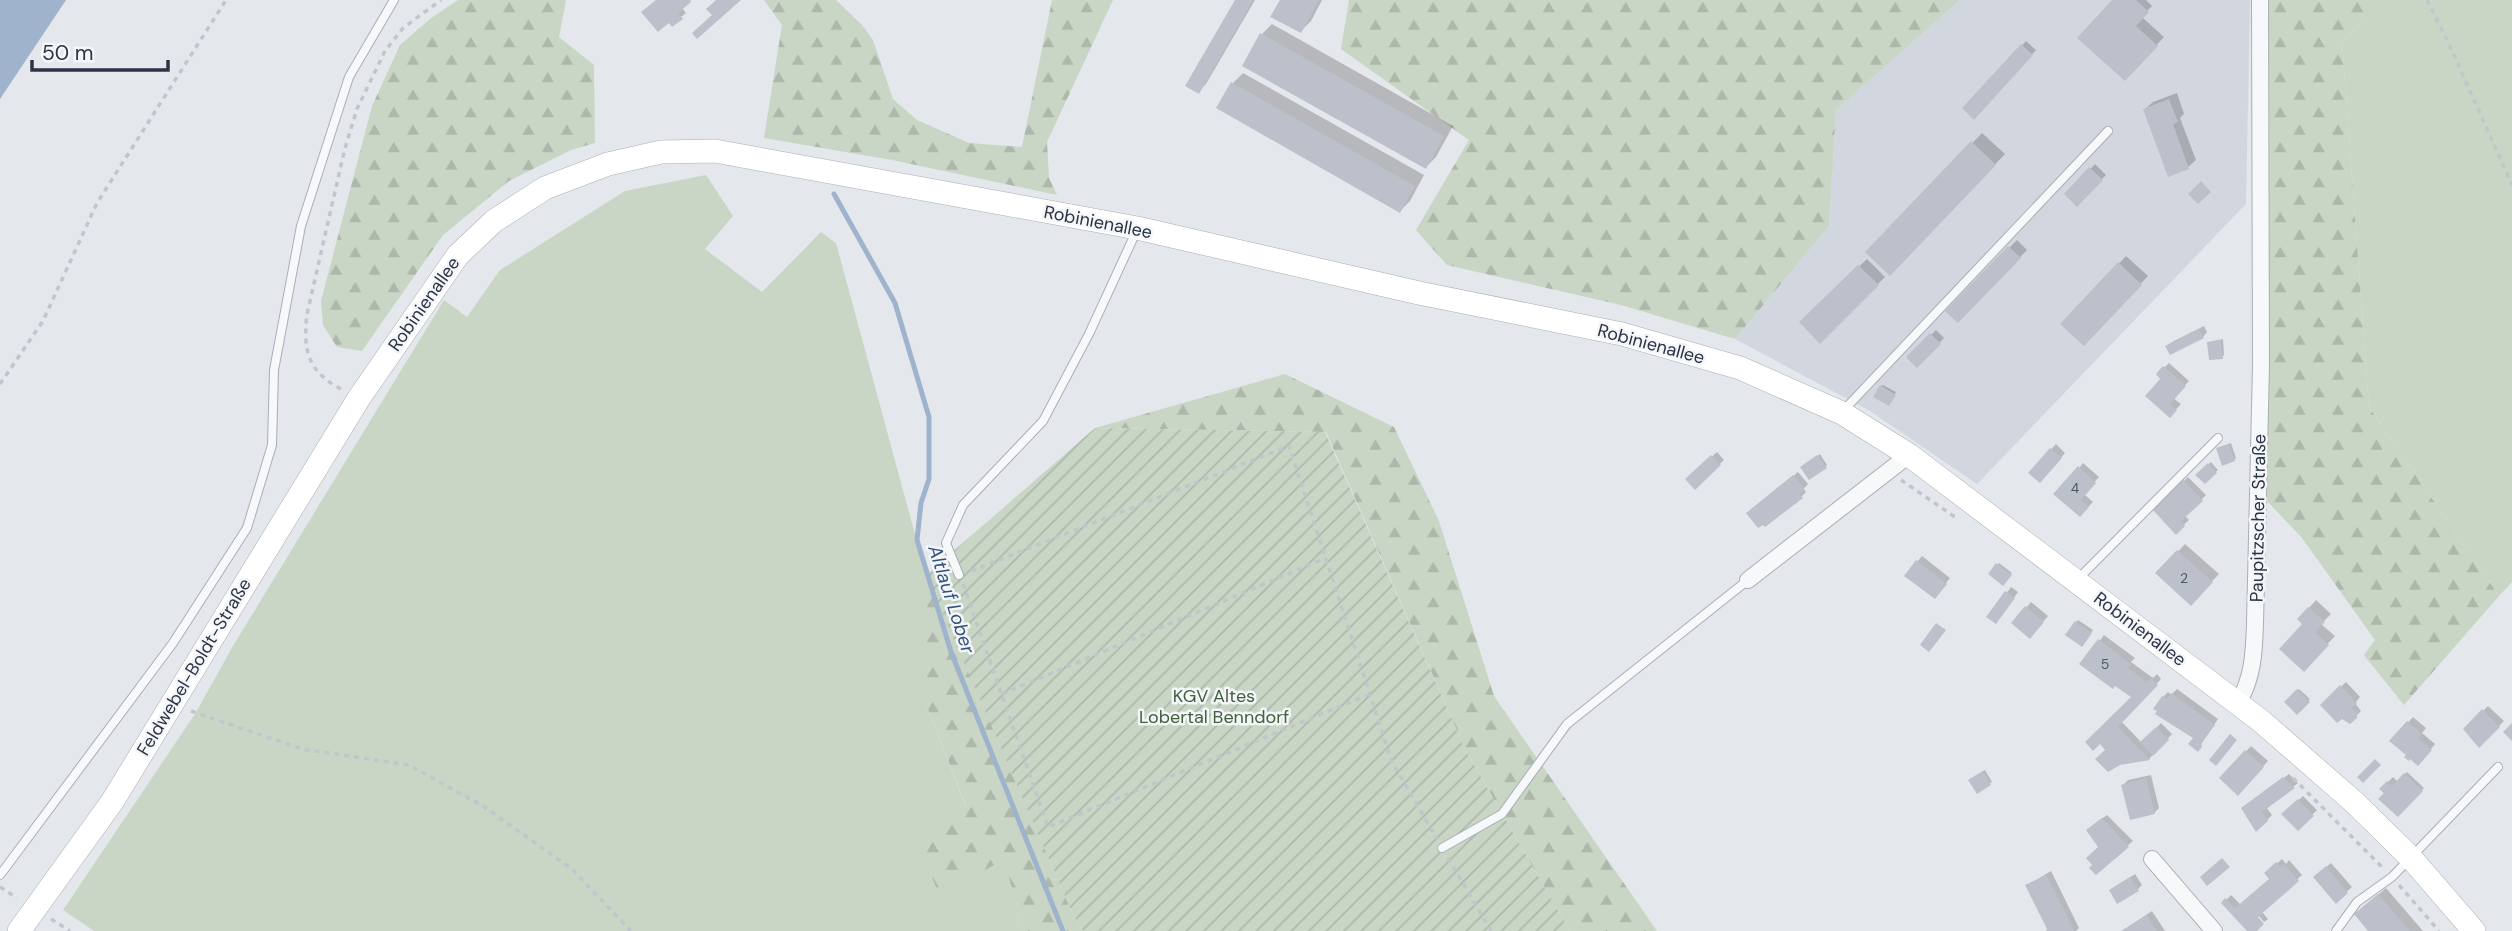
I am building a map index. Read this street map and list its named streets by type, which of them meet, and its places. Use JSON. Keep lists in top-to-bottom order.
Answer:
{
  "streets": {
    "street": ["Robinienallee", "Paupitzscher Straße", "Feldwebel-Boldt-Straße"]
  },
  "crossings": [
    ["Robinienallee", "Paupitzscher Straße"],
    ["Robinienallee", "Feldwebel-Boldt-Straße"]
  ],
  "water": ["Altlauf Lober"],
  "parks": ["KGV Altes Lobertal Benndorf"],
  "house_numbers": ["4", "2", "5"],
  "scale_bar": "50 m"
}
